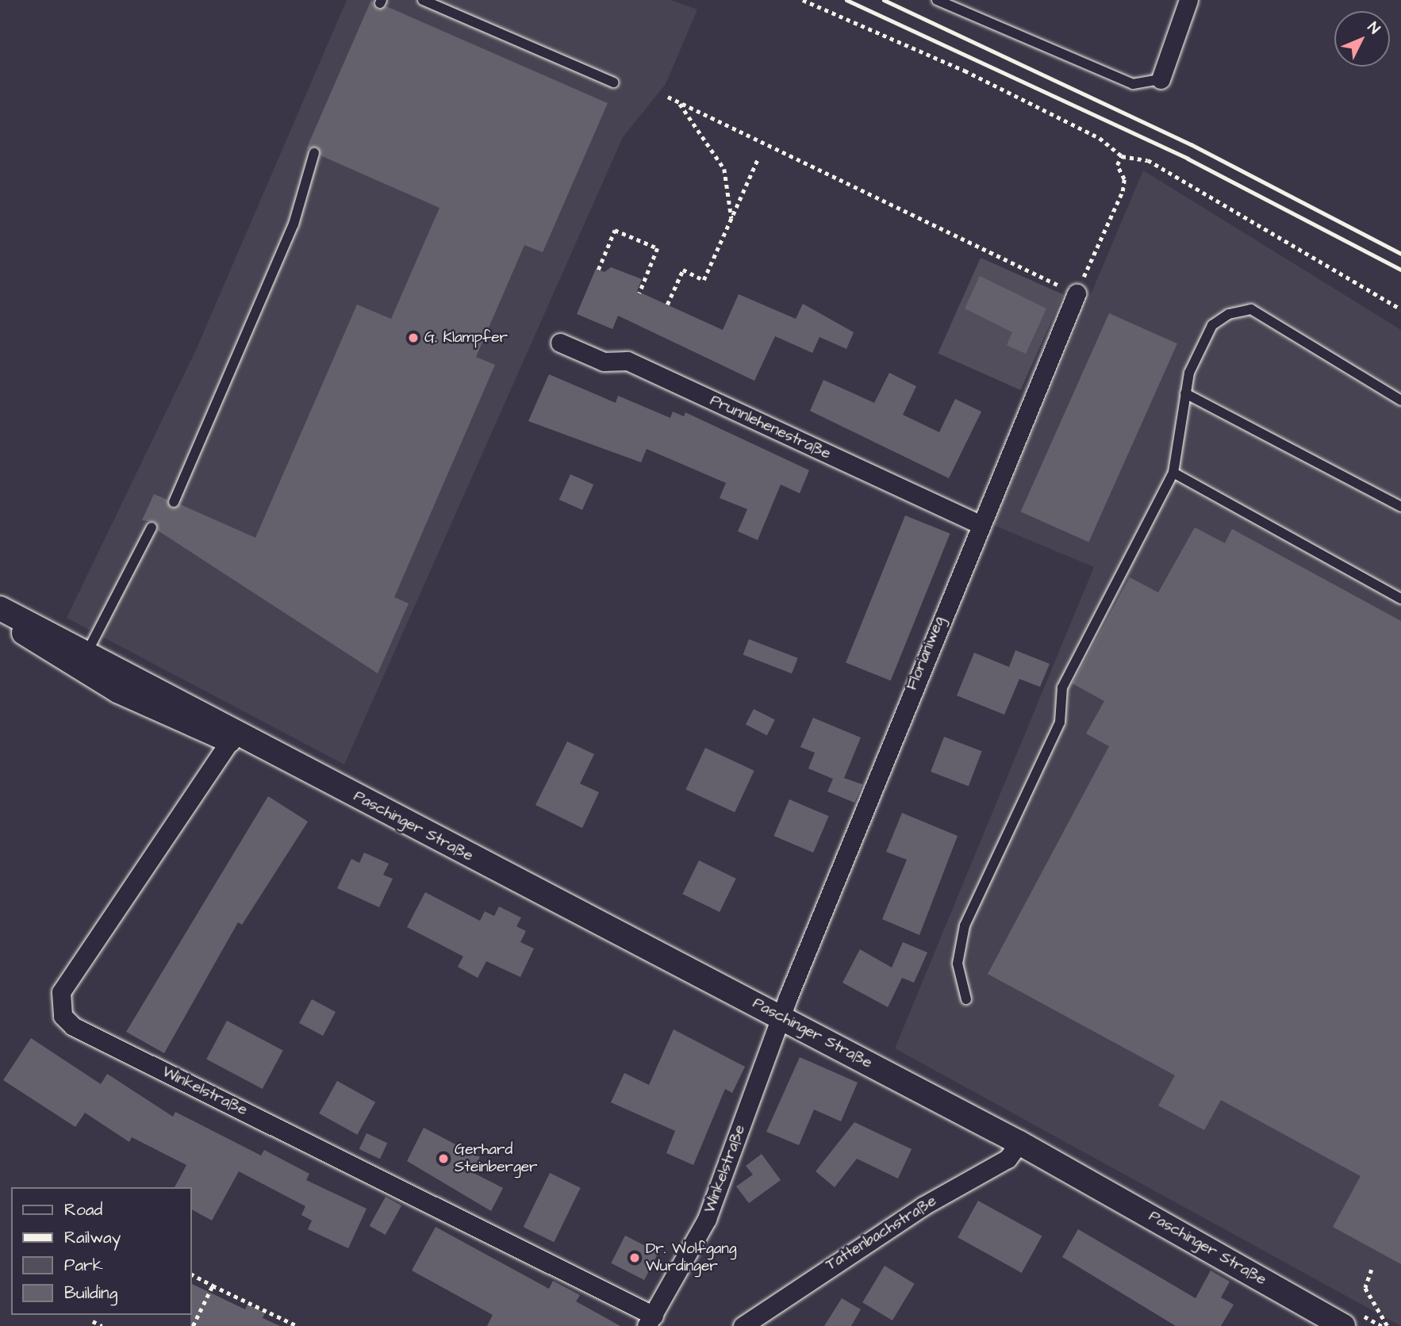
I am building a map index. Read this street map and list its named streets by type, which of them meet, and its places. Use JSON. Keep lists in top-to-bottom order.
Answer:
{
  "streets": {
    "street": [
      "Prunnlehenestraße",
      "Florianiweg",
      "Paschinger Straße",
      "Winkelstraße",
      "Tattenbachstraße"
    ]
  },
  "crossings": [
    ["Prunnlehenestraße", "Florianiweg"],
    ["Florianiweg", "Paschinger Straße"],
    ["Florianiweg", "Winkelstraße"],
    ["Paschinger Straße", "Winkelstraße"],
    ["Paschinger Straße", "Tattenbachstraße"]
  ],
  "places": ["G. Klampfer", "Gerhard Steinberger", "Dr. Wolfgang Wurdinger"],
  "legend": [
    "Road",
    "Railway",
    "Park",
    "Building"
  ],
  "north": "top right"
}
